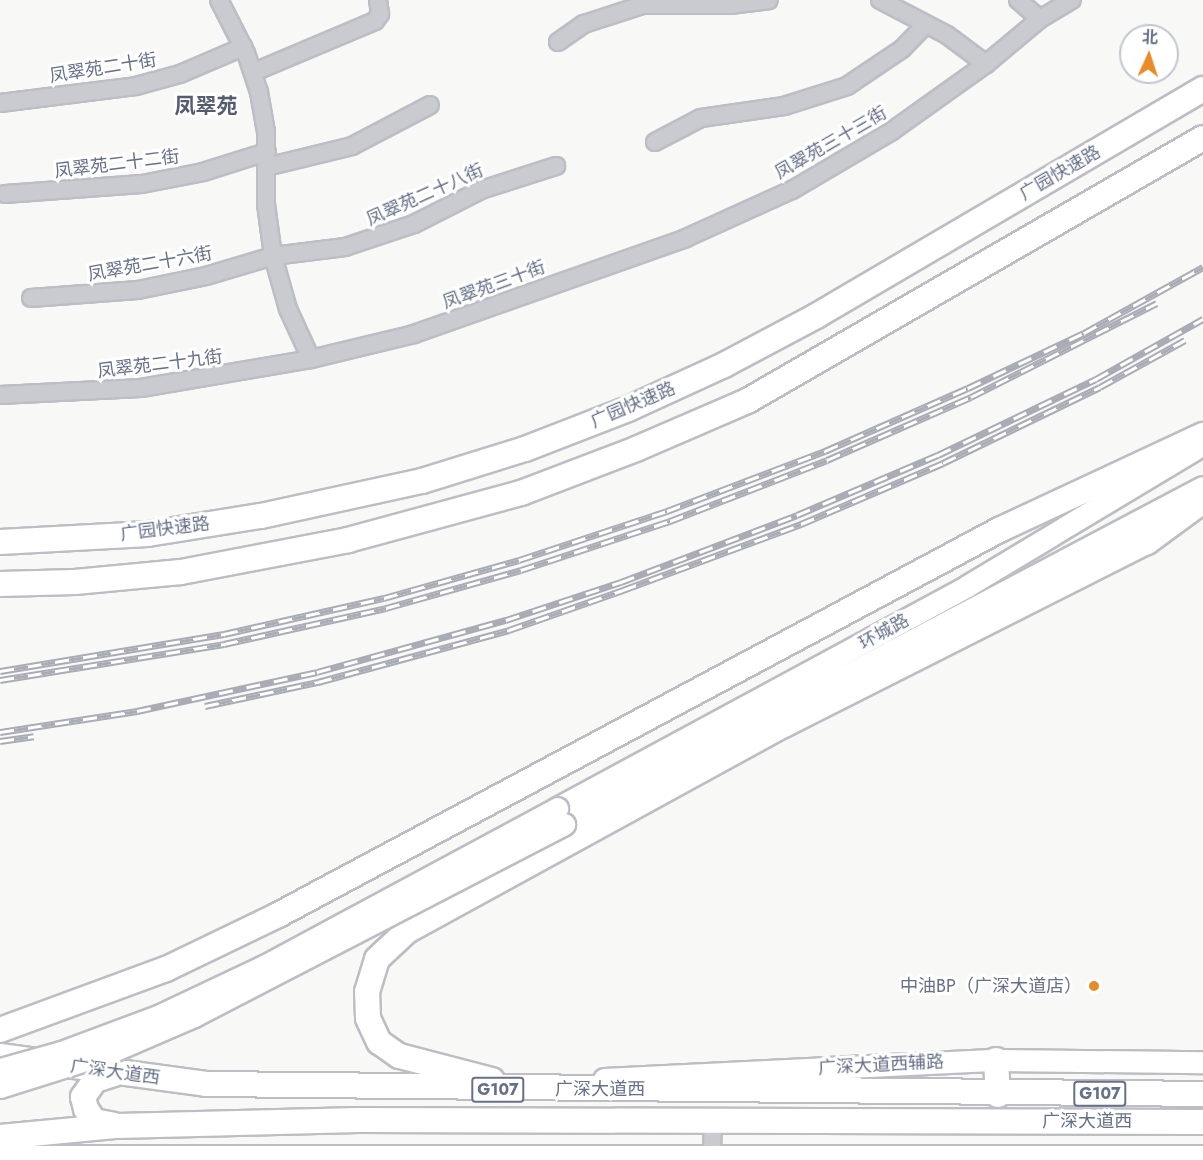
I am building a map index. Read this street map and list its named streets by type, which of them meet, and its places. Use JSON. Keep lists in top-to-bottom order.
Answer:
{
  "streets": {
    "highway": ["广园快速路", "广深大道西", "G107"],
    "main road": ["环城路", "广深大道西辅路"],
    "street": [
      "凤翠苑二十街",
      "凤翠苑三十三街",
      "凤翠苑二十二街",
      "凤翠苑二十八街",
      "凤翠苑二十六街",
      "凤翠苑三十街",
      "凤翠苑二十九街"
    ]
  },
  "crossings": [
    ["凤翠苑三十三街", "凤翠苑三十街"],
    ["凤翠苑二十八街", "凤翠苑二十六街"],
    ["凤翠苑三十街", "凤翠苑二十九街"],
    ["广深大道西辅路", "广深大道西"]
  ],
  "districts": ["凤翠苑"],
  "places": ["中油BP（广深大道店）"],
  "north": "top"
}
